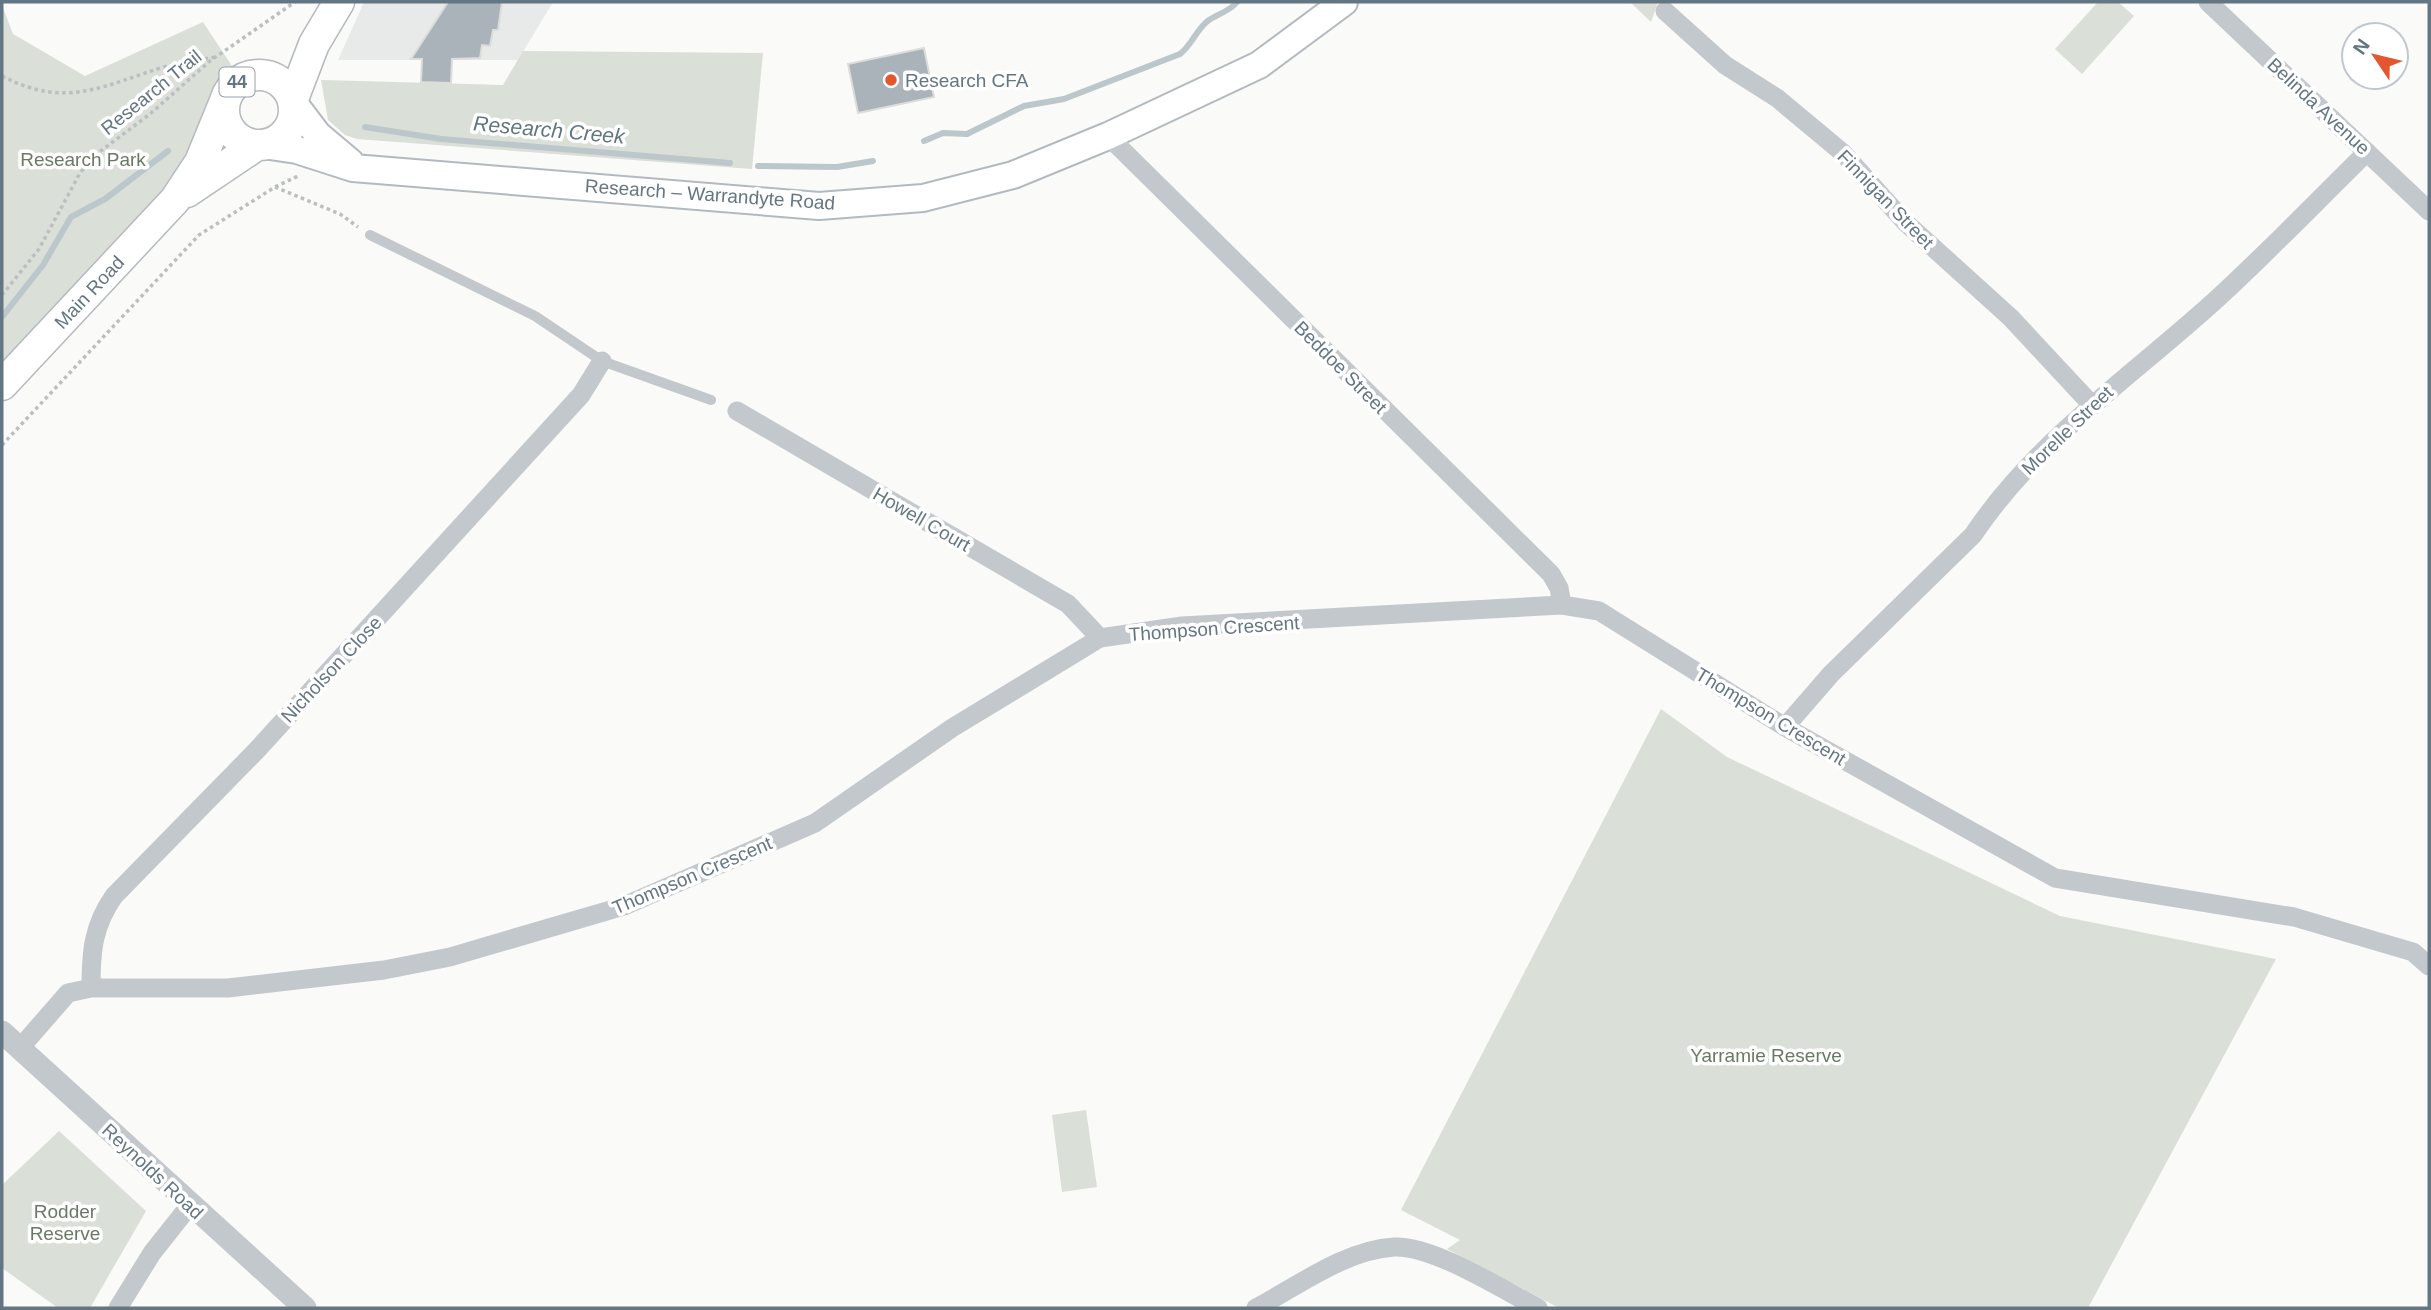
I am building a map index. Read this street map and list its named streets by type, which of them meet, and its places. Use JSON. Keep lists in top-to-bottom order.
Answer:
{
  "streets": {
    "main road": ["44", "Research – Warrandyte Road", "Main Road"],
    "street": [
      "Belinda Avenue",
      "Finnigan Street",
      "Beddoe Street",
      "Morelle Street",
      "Howell Court",
      "Thompson Crescent",
      "Nicholson Close",
      "Reynolds Road"
    ],
    "path": ["Research Trail"]
  },
  "crossings": [
    ["44", "Research – Warrandyte Road"],
    ["44", "Main Road"],
    ["Belinda Avenue", "Morelle Street"],
    ["Research – Warrandyte Road", "Main Road"],
    ["Research – Warrandyte Road", "Beddoe Street"],
    ["Finnigan Street", "Morelle Street"],
    ["Beddoe Street", "Thompson Crescent"],
    ["Morelle Street", "Thompson Crescent"],
    ["Howell Court", "Thompson Crescent"],
    ["Thompson Crescent", "Nicholson Close"],
    ["Thompson Crescent", "Reynolds Road"]
  ],
  "water": ["Research Creek"],
  "parks": ["Research Park", "Yarramie Reserve", "Rodder Reserve"],
  "places": ["Research CFA"],
  "north": "top left"
}
